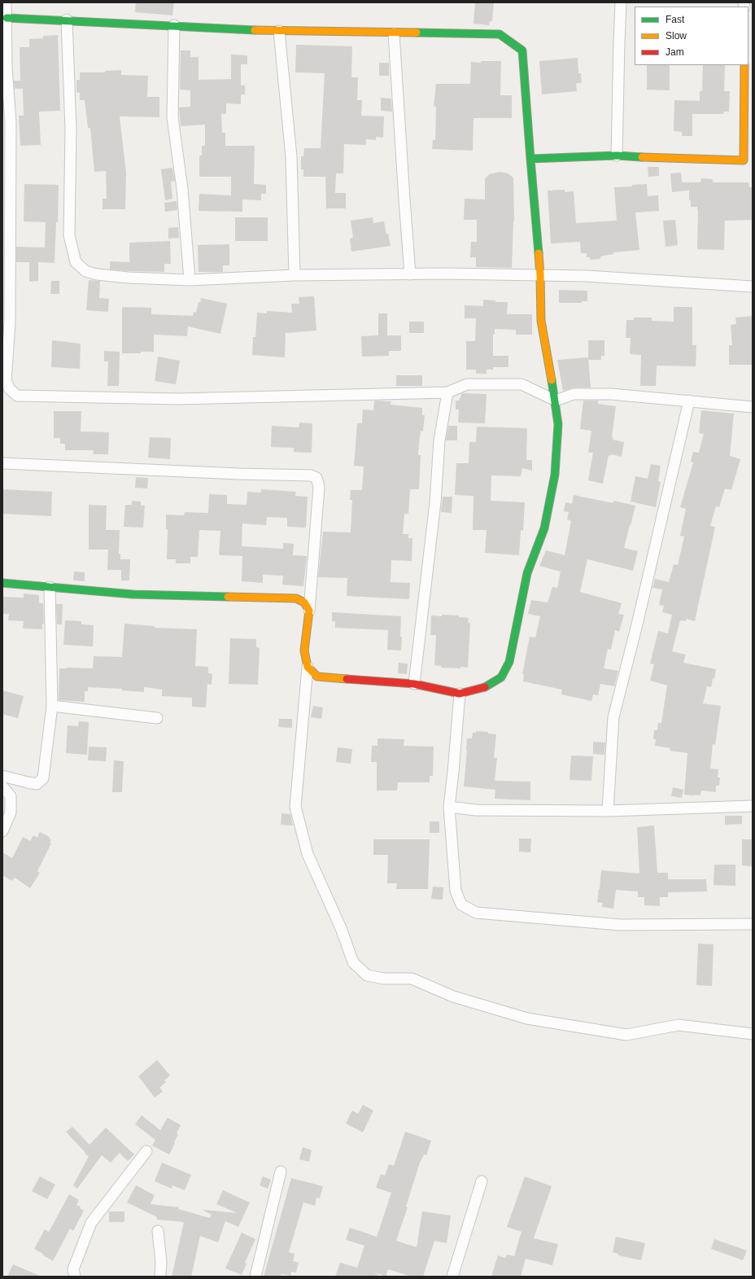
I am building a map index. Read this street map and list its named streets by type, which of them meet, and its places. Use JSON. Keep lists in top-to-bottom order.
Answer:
{
  "legend": ["Fast", "Slow", "Jam"]
}
